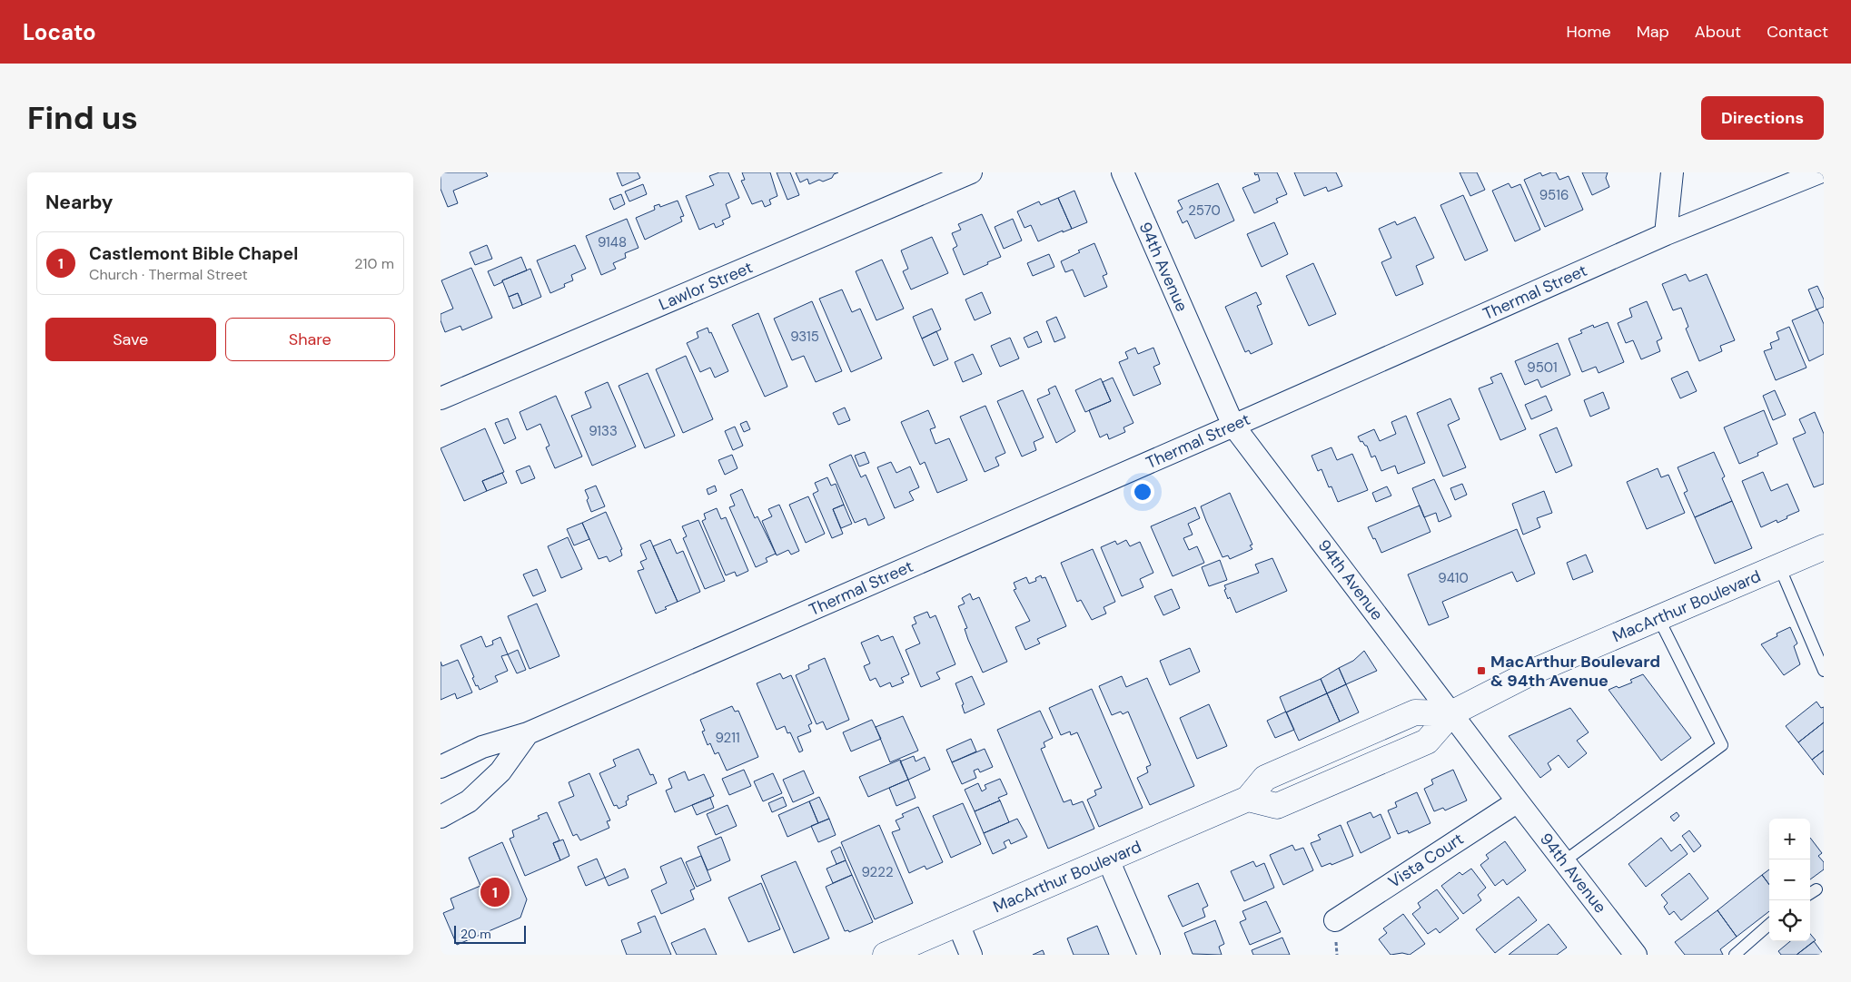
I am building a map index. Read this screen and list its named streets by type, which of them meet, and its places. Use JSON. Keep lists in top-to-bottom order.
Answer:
{
  "streets": {
    "main road": ["MacArthur Boulevard"],
    "street": [
      "94th Avenue",
      "Lawlor Street",
      "Thermal Street",
      "Vista Court"
    ]
  },
  "crossings": [
    ["94th Avenue", "Thermal Street"],
    ["94th Avenue", "MacArthur Boulevard"],
    ["94th Avenue", "Vista Court"]
  ],
  "places": {
    "transit": ["MacArthur Boulevard & 94th Avenue"]
  },
  "house_numbers": [
    "9516",
    "2570",
    "9148",
    "9315",
    "9501",
    "9133",
    "9410",
    "9211",
    "9222"
  ],
  "scale_bar": "20 m",
  "page": {
    "header": "Locato",
    "nav": [
      "Home",
      "Map",
      "About",
      "Contact"
    ],
    "buttons": [
      "Directions",
      ["Save", "Share"]
    ],
    "title": "Find us",
    "heading": "Nearby",
    "list": [
      {
        "mark": "1",
        "name": "Castlemont Bible Chapel",
        "note": "Church · Thermal Street",
        "value": "210 m"
      }
    ],
    "map_buttons": ["+", "−"],
    "pins": "1",
    "scale": "20 m"
  }
}
